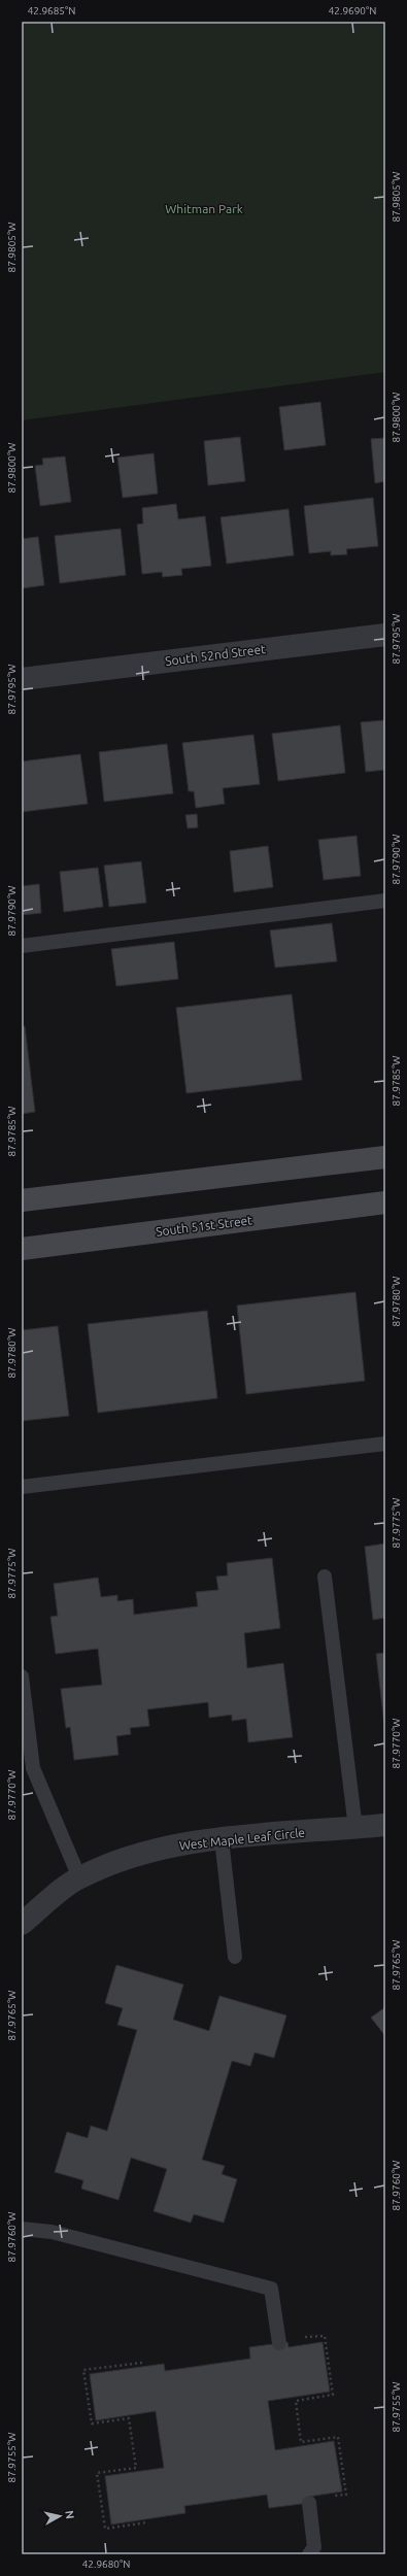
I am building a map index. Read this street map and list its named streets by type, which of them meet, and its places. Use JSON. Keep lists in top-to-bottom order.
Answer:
{
  "streets": {
    "street": ["South 52nd Street", "South 51st Street", "West Maple Leaf Circle"]
  },
  "parks": ["Whitman Park"],
  "north": "right",
  "coordinates": [
    "42.9685°N",
    "42.9690°N",
    "87.9805°W",
    "87.9800°W",
    "87.9795°W",
    "87.9790°W",
    "87.9785°W",
    "87.9780°W",
    "87.9775°W",
    "87.9770°W",
    "87.9765°W",
    "87.9760°W",
    "87.9755°W",
    "42.9680°N"
  ]
}
